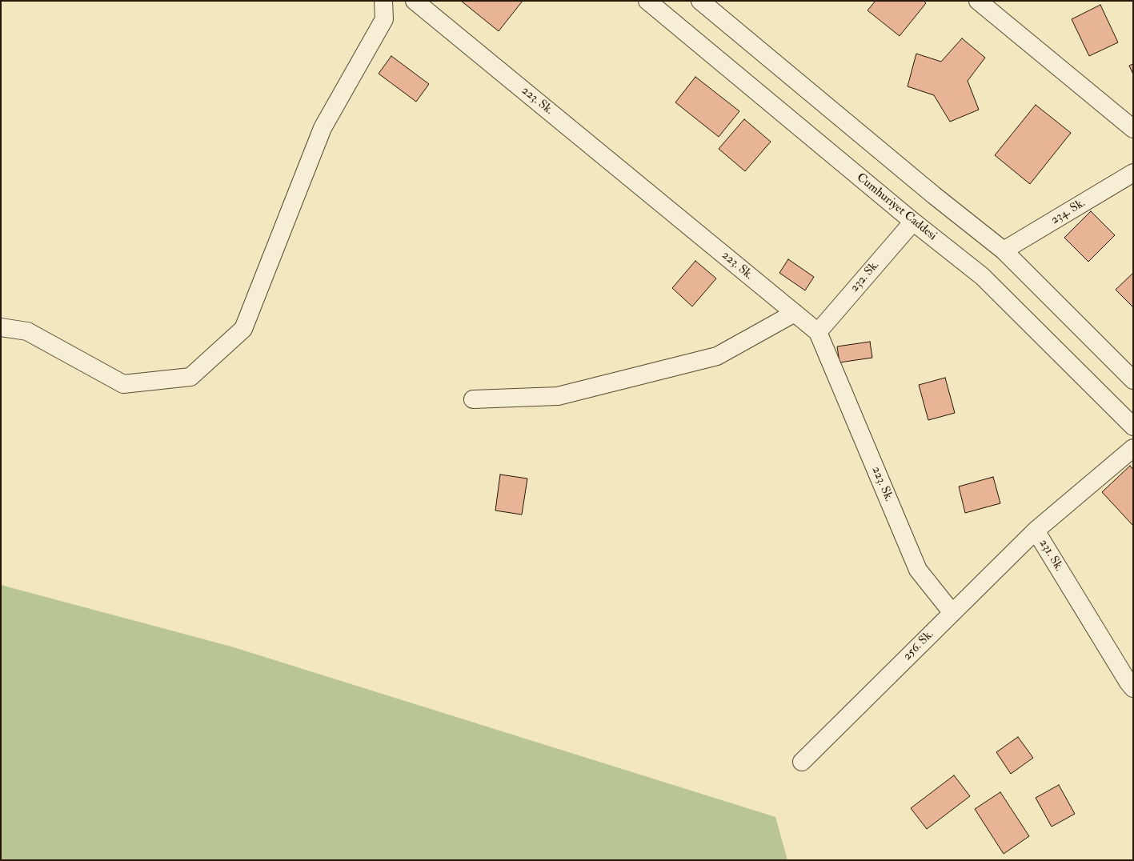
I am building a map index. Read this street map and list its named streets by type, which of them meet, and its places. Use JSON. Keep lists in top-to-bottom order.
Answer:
{
  "streets": {
    "street": [
      "223. Sk.",
      "Cumhuriyet Caddesi",
      "234. Sk.",
      "232. Sk.",
      "231. Sk.",
      "256. Sk."
    ]
  },
  "crossings": [
    ["223. Sk.", "232. Sk."],
    ["223. Sk.", "256. Sk."],
    ["Cumhuriyet Caddesi", "232. Sk."],
    ["231. Sk.", "256. Sk."]
  ]
}
